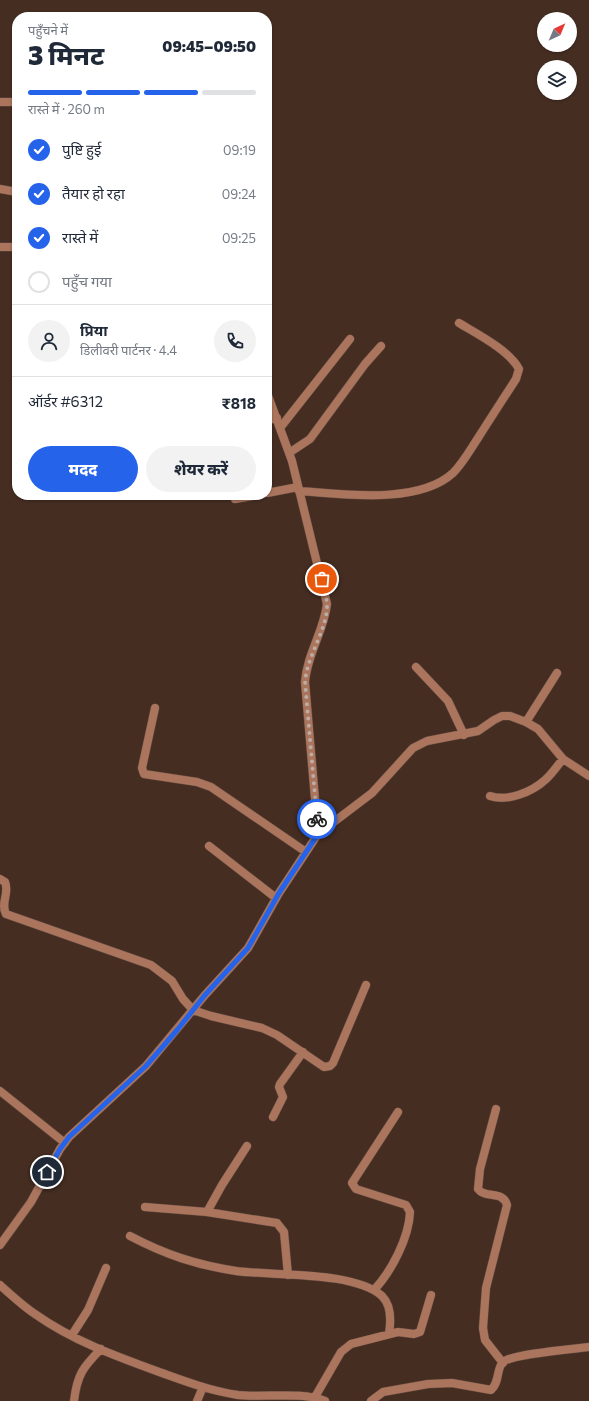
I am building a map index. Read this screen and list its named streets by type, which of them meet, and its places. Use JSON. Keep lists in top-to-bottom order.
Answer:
{
  "north": "top right",
  "page": {
    "heading": ["3 मिनट", "पहुँचने में", "09:45–09:50"],
    "panel": [
      "प्रिया",
      "डिलीवरी पार्टनर · 4.4",
      "ऑर्डर #6312",
      "₹818"
    ],
    "bar": "रास्ते में · 260 m",
    "list": [
      ["पुष्टि हुई", "09:19"],
      ["तैयार हो रहा", "09:24"],
      ["रास्ते में", "09:25"],
      "पहुँच गया"
    ],
    "buttons": ["मदद", "शेयर करें"]
  }
}
